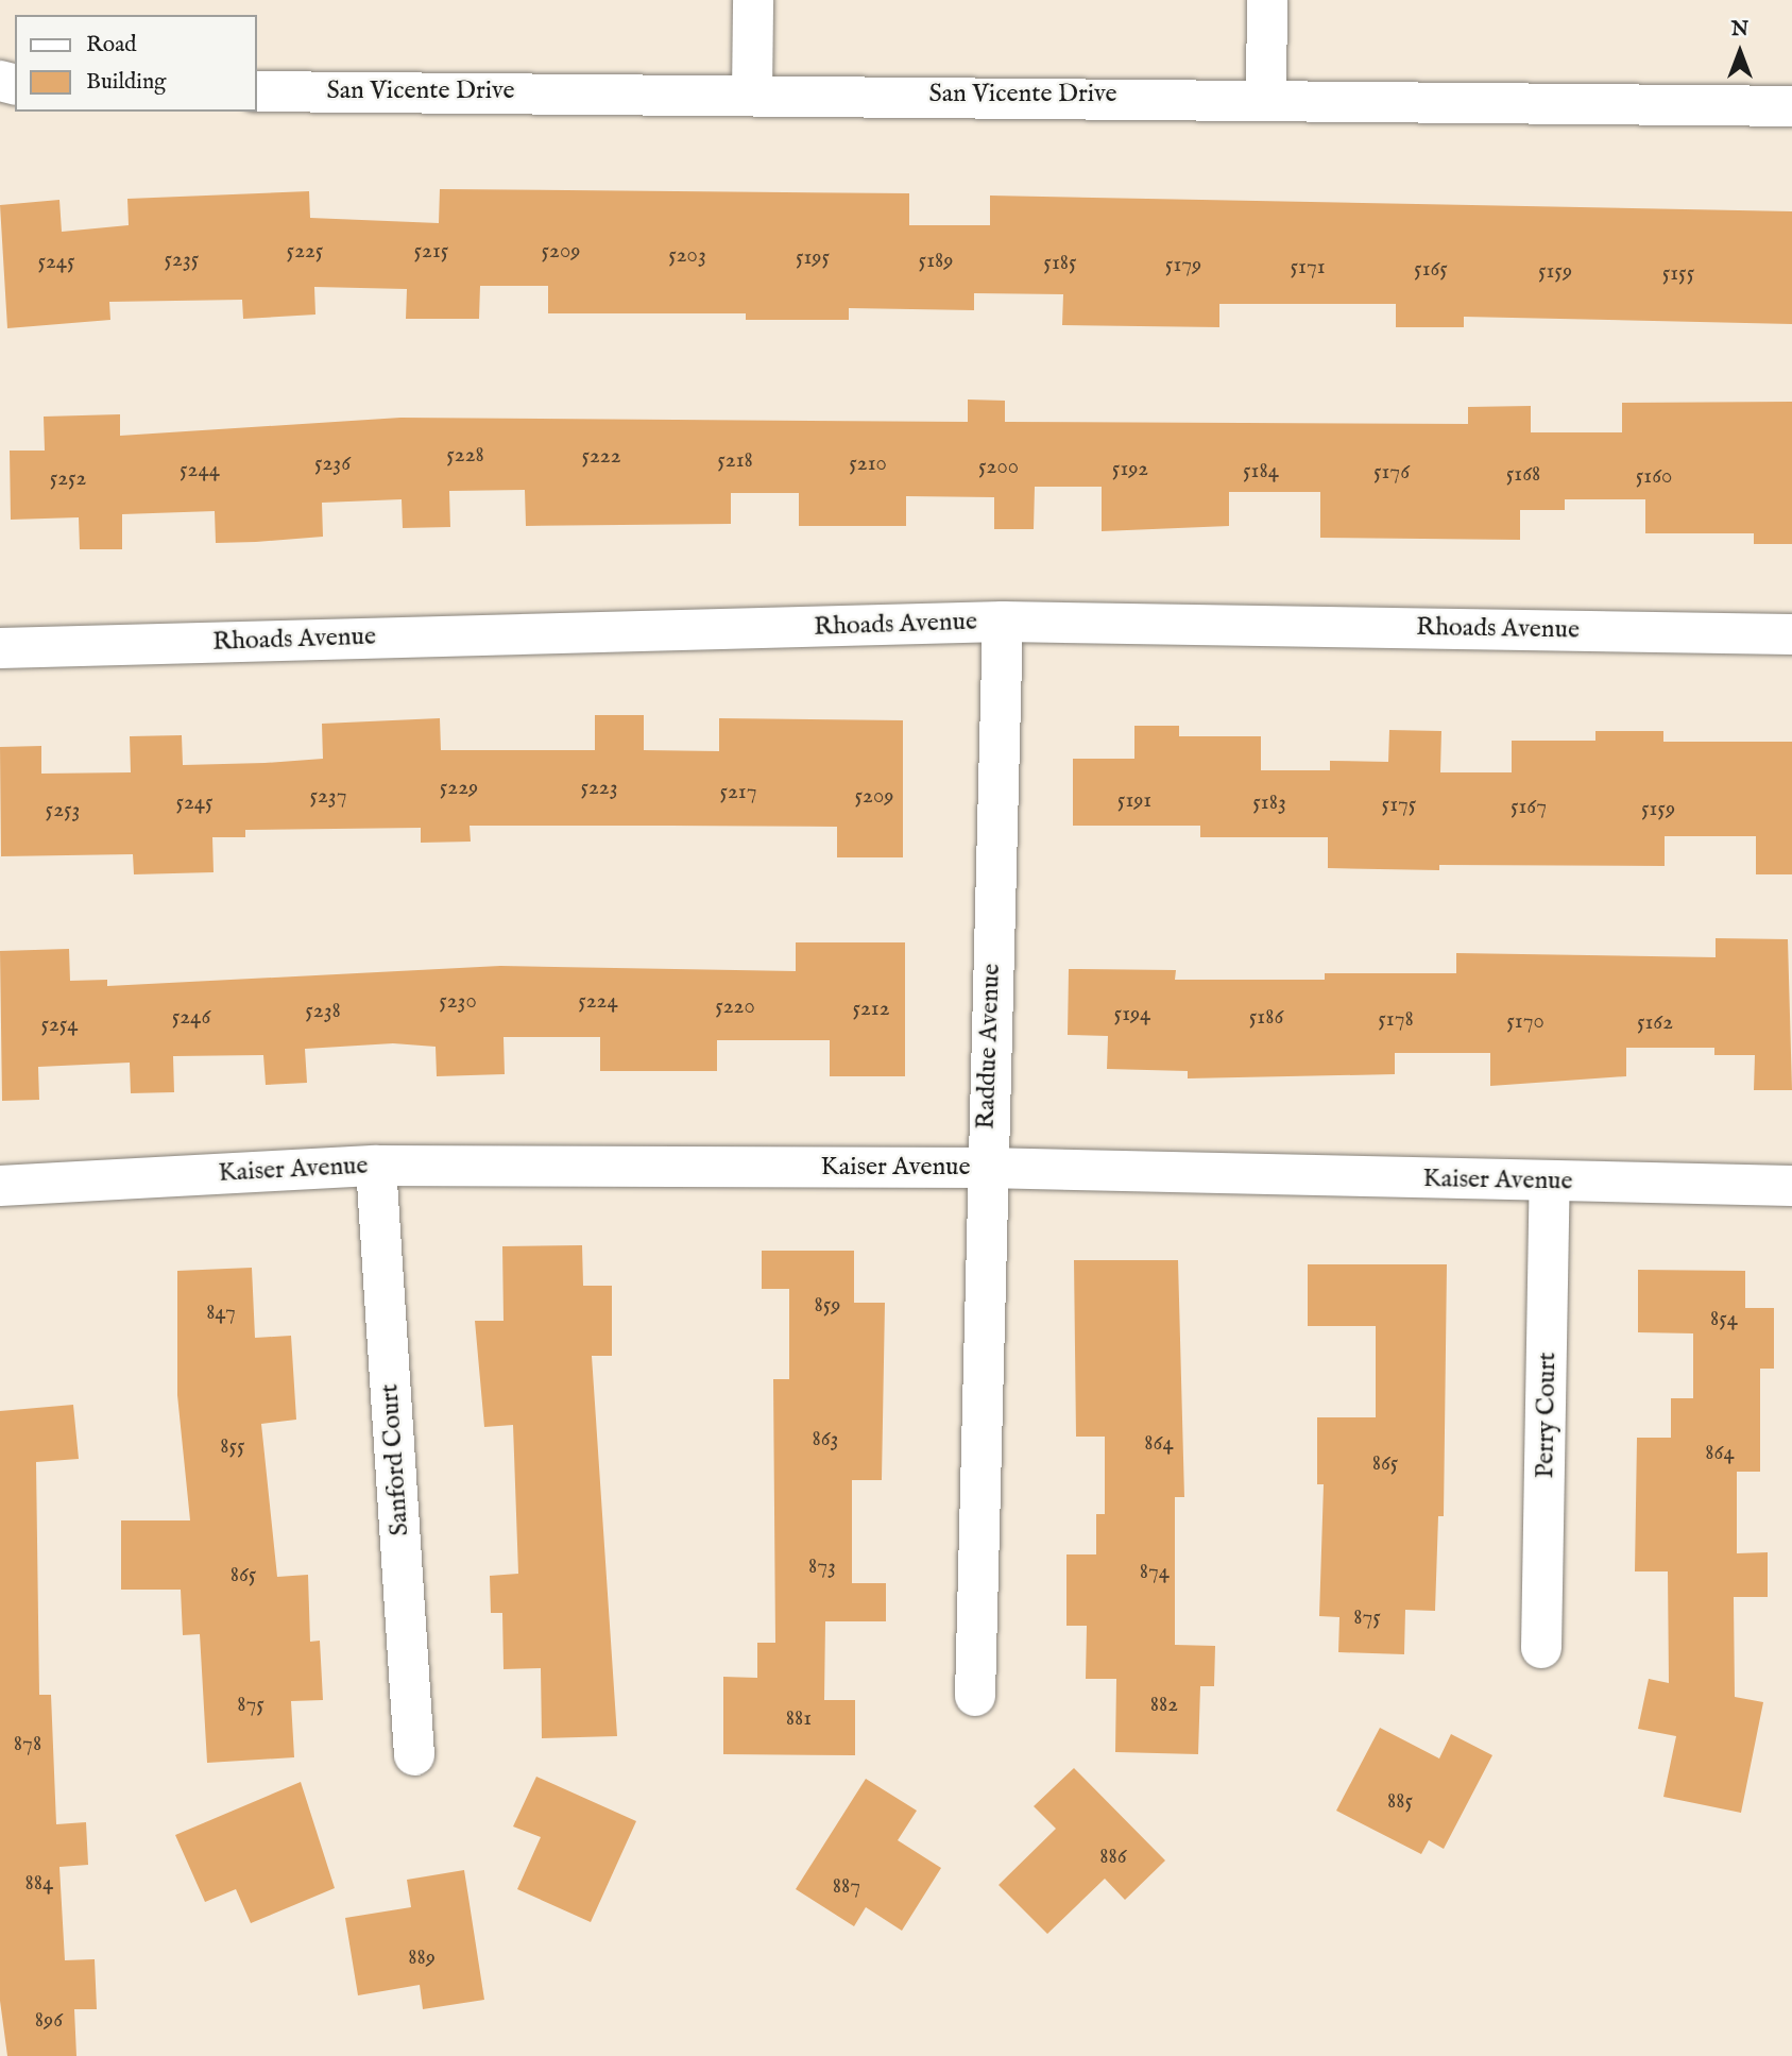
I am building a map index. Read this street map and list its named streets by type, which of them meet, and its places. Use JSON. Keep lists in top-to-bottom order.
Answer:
{
  "streets": {
    "street": [
      "San Vicente Drive",
      "Rhoads Avenue",
      "Raddue Avenue",
      "Kaiser Avenue",
      "Perry Court",
      "Sanford Court"
    ]
  },
  "crossings": [
    ["Rhoads Avenue", "Raddue Avenue"],
    ["Raddue Avenue", "Kaiser Avenue"],
    ["Kaiser Avenue", "Perry Court"],
    ["Kaiser Avenue", "Sanford Court"]
  ],
  "house_numbers": [
    "5225",
    "5215",
    "5209",
    "5203",
    "5195",
    "5235",
    "5189",
    "5245",
    "5185",
    "5179",
    "5171",
    "5165",
    "5159",
    "5155",
    "5228",
    "5222",
    "5218",
    "5236",
    "5210",
    "5200",
    "5192",
    "5244",
    "5184",
    "5176",
    "5168",
    "5160",
    "5252",
    "5229",
    "5223",
    "5217",
    "5237",
    "5209",
    "5191",
    "5245",
    "5183",
    "5175",
    "5167",
    "5159",
    "5253",
    "5230",
    "5224",
    "5220",
    "5212",
    "5238",
    "5194",
    "5246",
    "5186",
    "5178",
    "5170",
    "5162",
    "5254",
    "859",
    "847",
    "854",
    "863",
    "864",
    "855",
    "864",
    "865",
    "873",
    "874",
    "865",
    "875",
    "875",
    "882",
    "881",
    "878",
    "885",
    "886",
    "884",
    "887",
    "889",
    "896"
  ],
  "legend": ["Road", "Building"],
  "north": "top"
}
